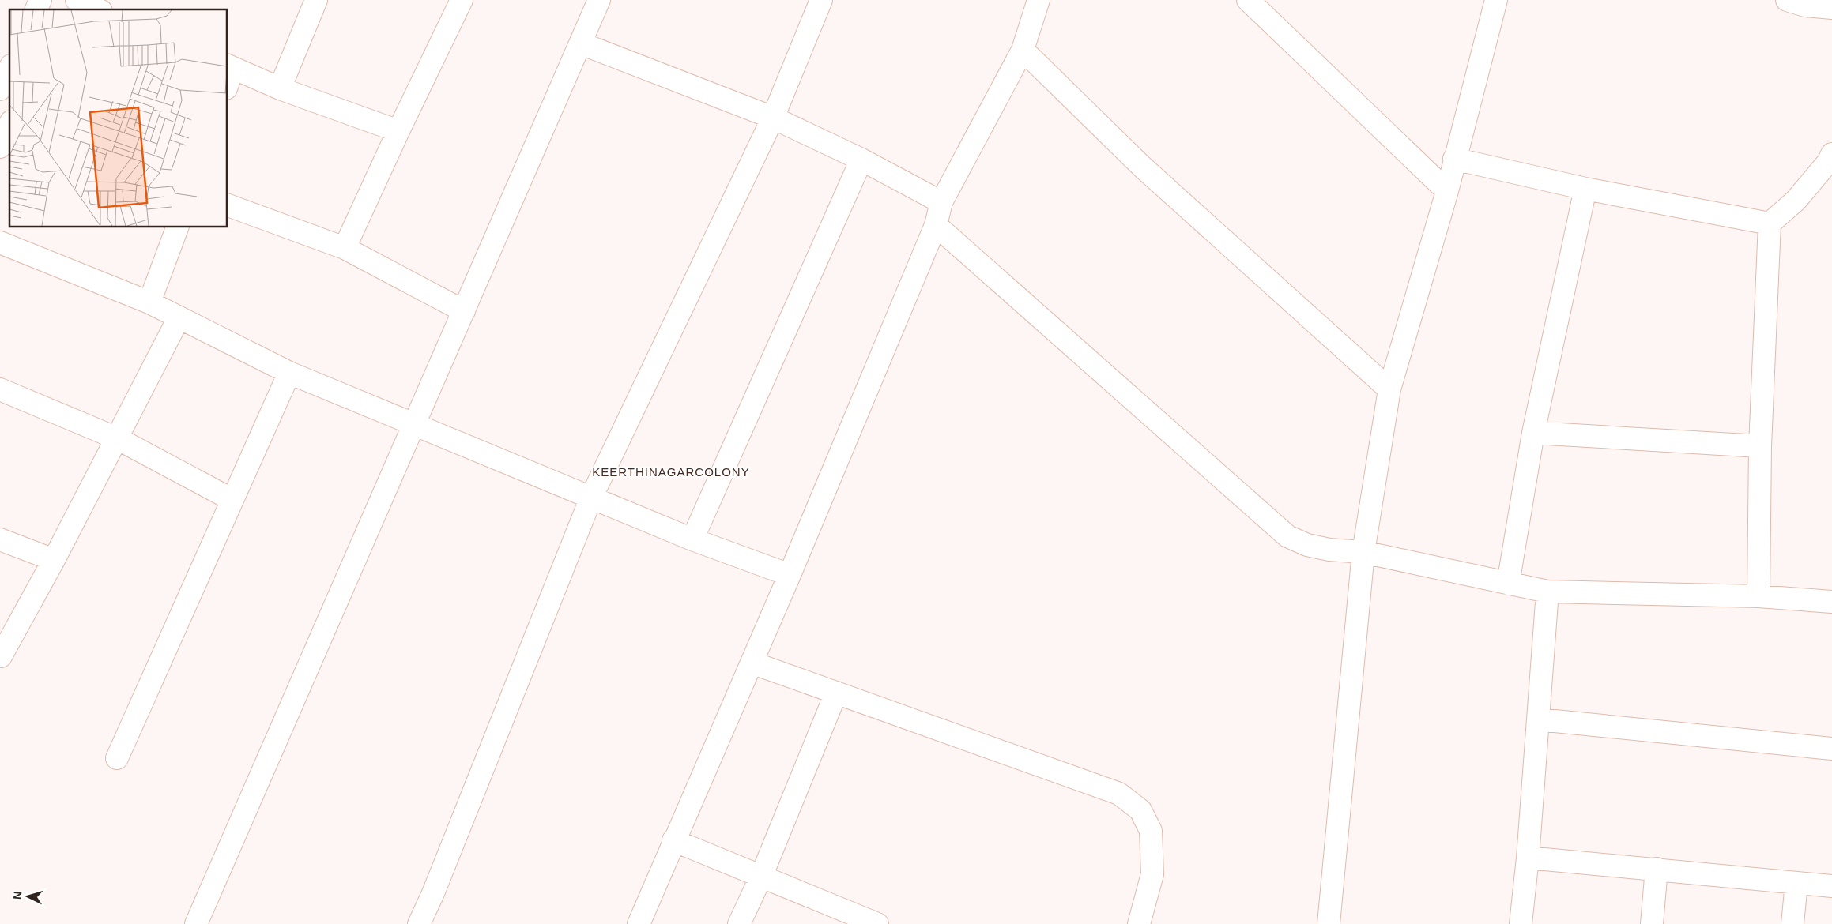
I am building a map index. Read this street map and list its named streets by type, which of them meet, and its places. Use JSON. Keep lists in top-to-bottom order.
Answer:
{
  "districts": ["KEERTHINAGARCOLONY"],
  "north": "left"
}
